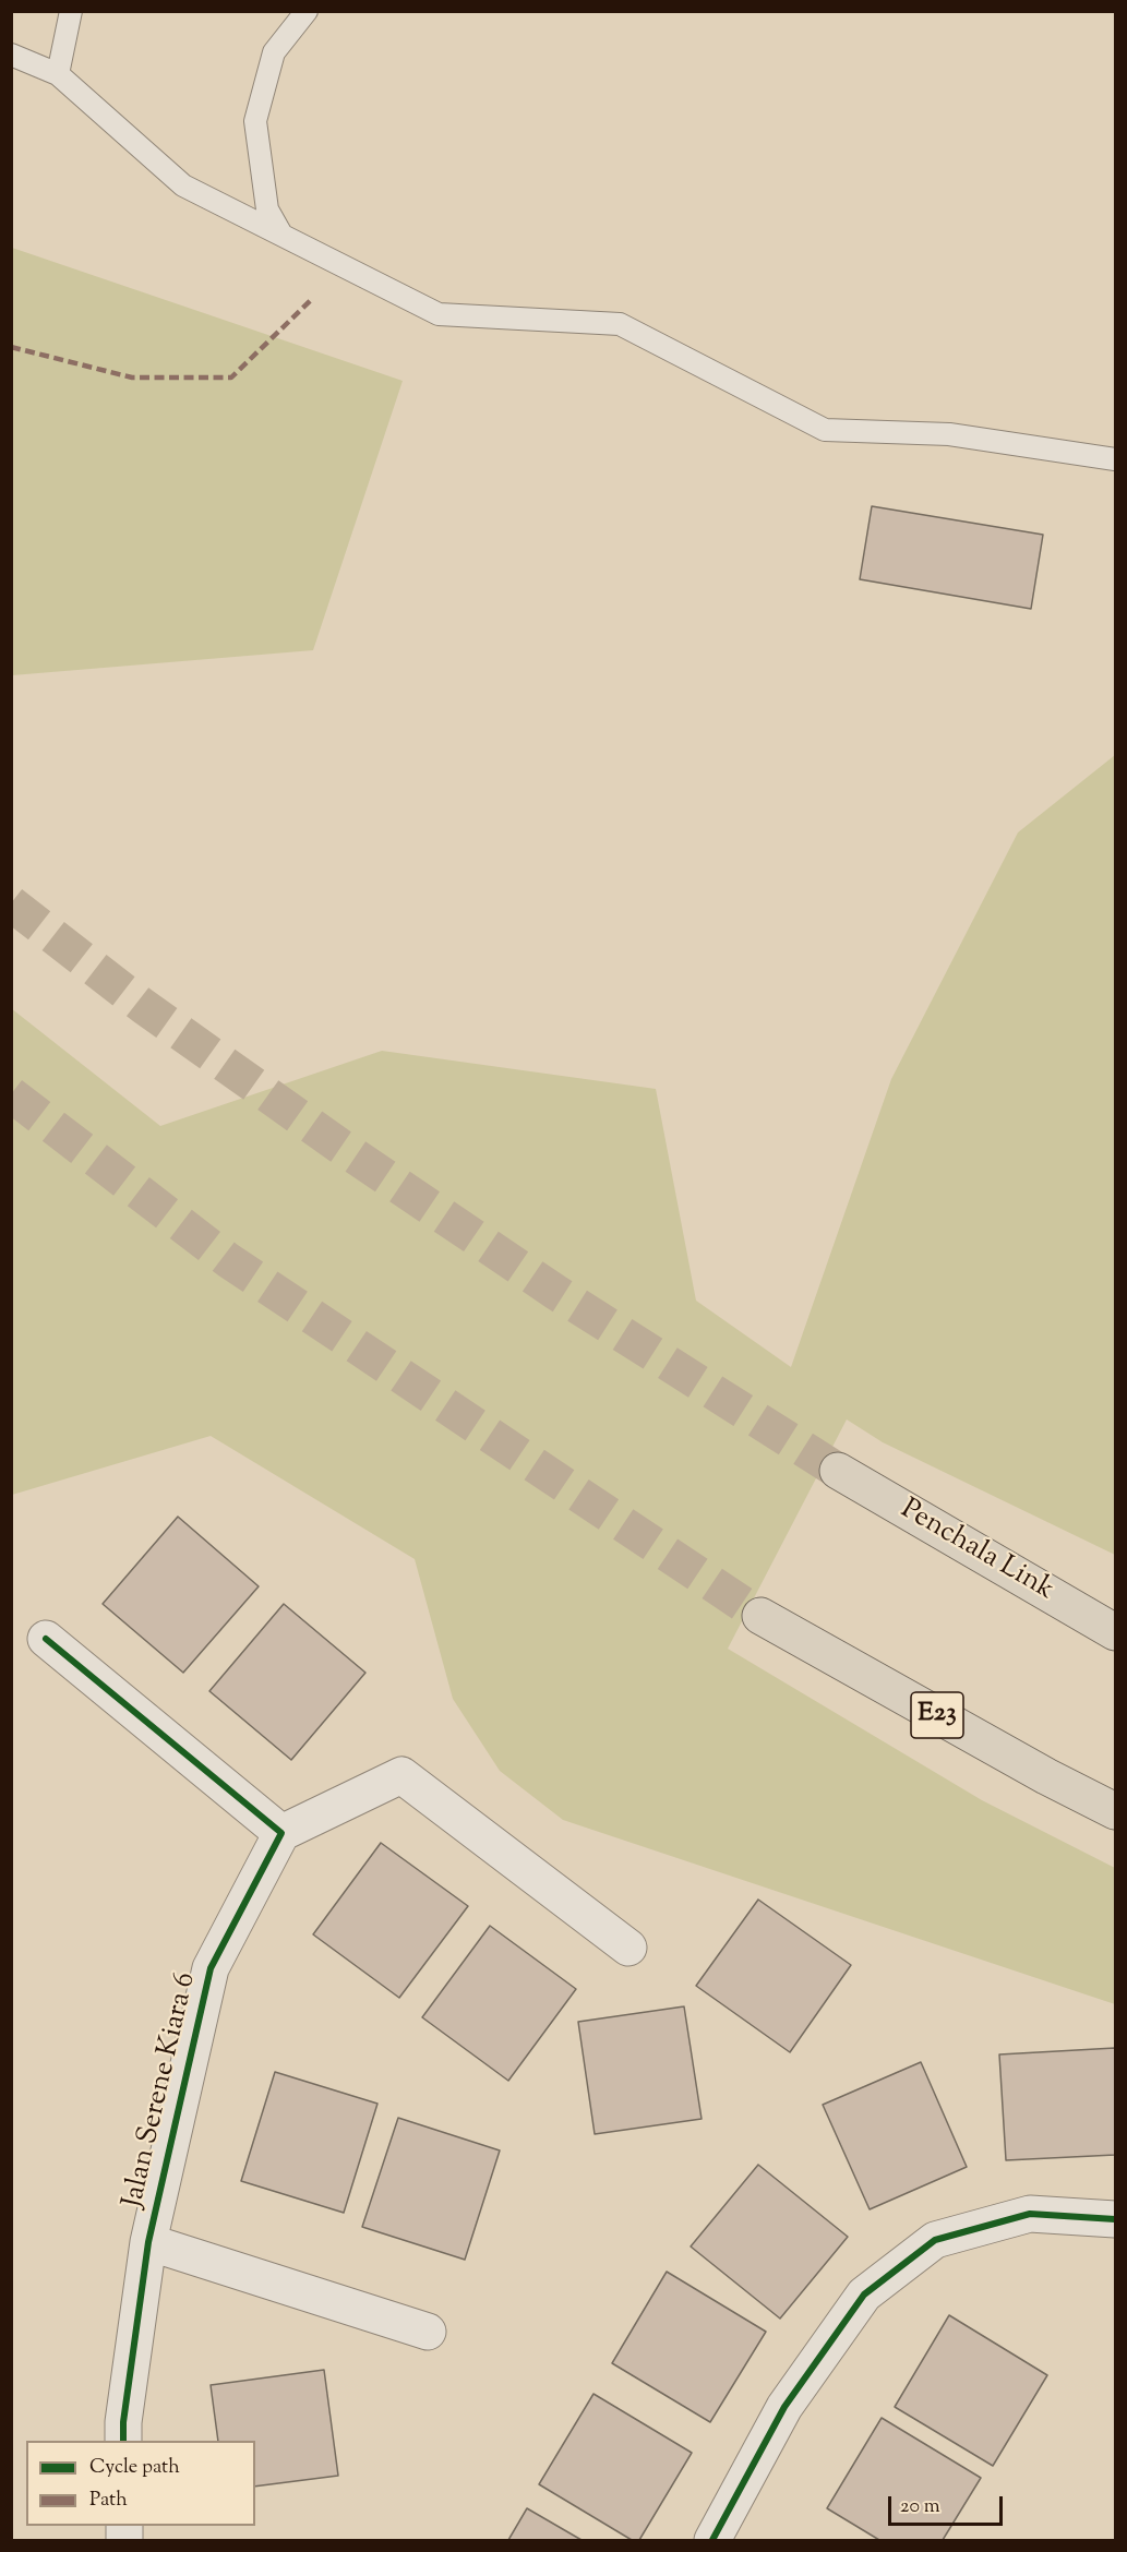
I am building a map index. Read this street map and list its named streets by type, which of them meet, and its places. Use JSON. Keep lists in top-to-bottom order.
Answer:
{
  "streets": {
    "highway": ["Penchala Link", "E23"],
    "street": ["Jalan Serene Kiara 6"]
  },
  "legend": ["Cycle path", "Path"],
  "scale_bar": "20 m"
}
